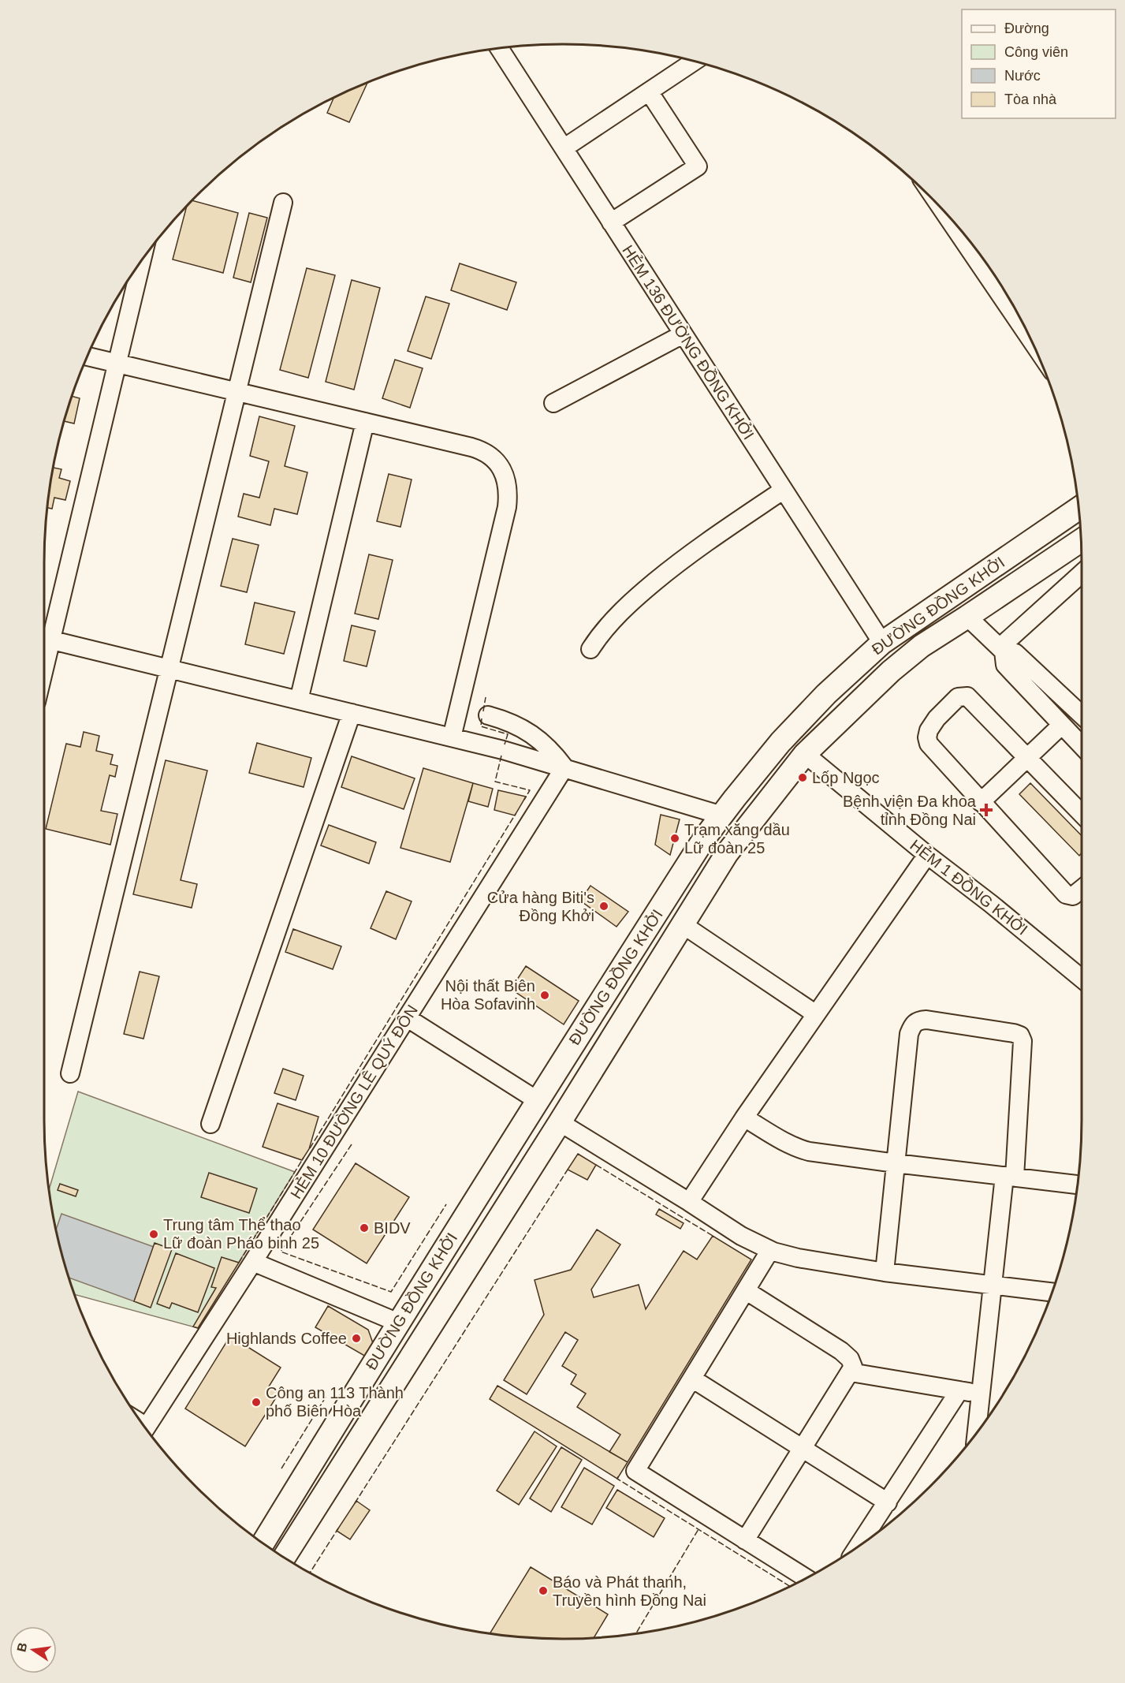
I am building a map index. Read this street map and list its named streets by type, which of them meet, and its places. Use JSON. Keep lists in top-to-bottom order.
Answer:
{
  "streets": {
    "main road": ["ĐƯỜNG ĐỒNG KHỞI"],
    "street": ["HẺM 136 ĐƯỜNG ĐỒNG KHỞI", "HẺM 1 ĐỒNG KHỞI", "HẺM 10 ĐƯỜNG LÊ QUÝ ĐÔN"]
  },
  "crossings": [
    ["HẺM 136 ĐƯỜNG ĐỒNG KHỞI", "ĐƯỜNG ĐỒNG KHỞI"],
    ["ĐƯỜNG ĐỒNG KHỞI", "HẺM 1 ĐỒNG KHỞI"]
  ],
  "places": {
    "other": [
      "Lốp Ngọc",
      "Trạm xăng dầu Lữ đoàn 25",
      "Cửa hàng Biti's Đồng Khởi",
      "Nội thất Biên Hòa Sofavinh",
      "BIDV",
      "Trung tâm Thể thao Lữ đoàn Pháo binh 25",
      "Highlands Coffee",
      "Công an 113 Thành phố Biên Hòa",
      "Báo và Phát thanh, Truyền hình Đồng Nai"
    ],
    "health": ["Bệnh viện Đa khoa tỉnh Đồng Nai"]
  },
  "legend": [
    "Đường",
    "Công viên",
    "Nước",
    "Tòa nhà"
  ],
  "north": "left"
}
